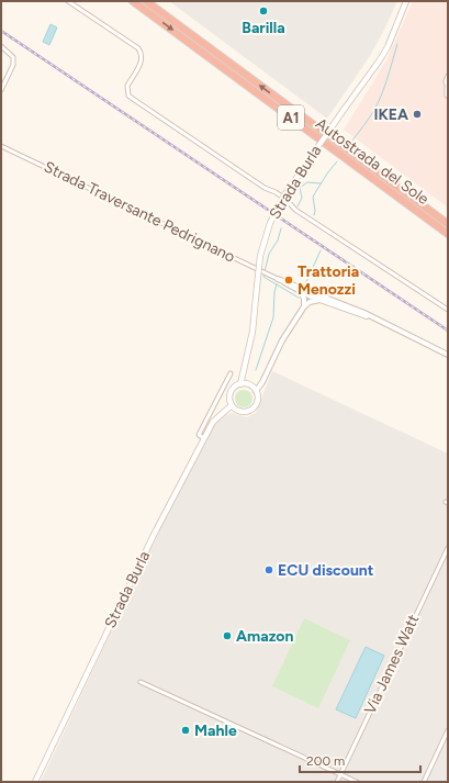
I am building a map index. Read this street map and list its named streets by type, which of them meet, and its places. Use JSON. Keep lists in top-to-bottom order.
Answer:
{
  "streets": {
    "highway": ["A1", "Autostrada del Sole"],
    "main road": ["Strada Burla"],
    "street": ["Strada Traversante Pedrignano", "Via James Watt"]
  },
  "places": [
    "Barilla",
    "IKEA",
    "Trattoria Menozzi",
    "ECU discount",
    "Amazon",
    "Mahle"
  ],
  "scale_bar": "200 m"
}
